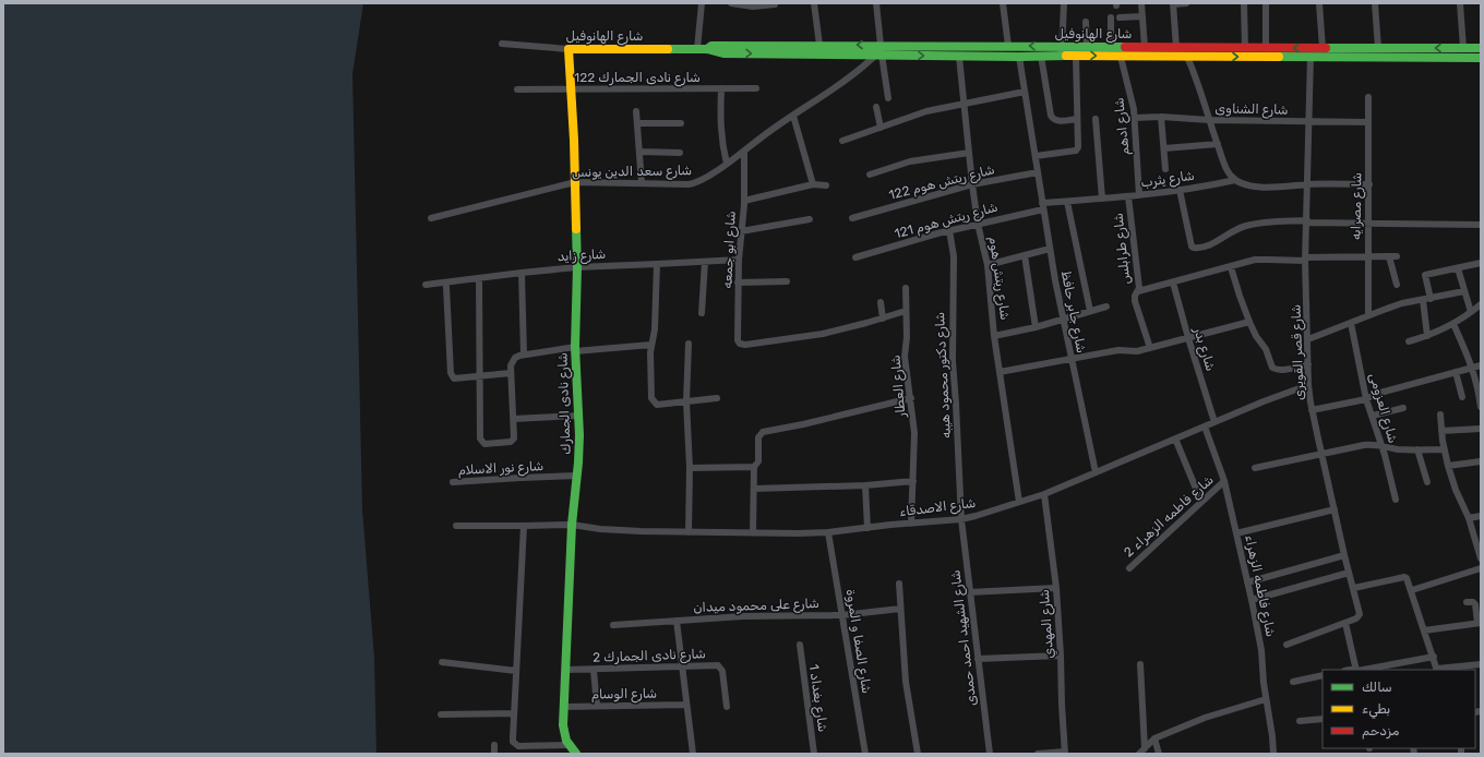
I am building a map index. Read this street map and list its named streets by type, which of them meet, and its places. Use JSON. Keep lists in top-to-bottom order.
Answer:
{
  "streets": {
    "street": [
      "شارع الهانوفيل",
      "شارع نادى الجمارك 122",
      "شارع الشناوى",
      "شارع ادهم",
      "شارع سعد الدين يونس",
      "شارع يثرب",
      "شارع ريتش هوم 122",
      "شارع مصرايه",
      "شارع ريتش هوم 121",
      "شارع طرابلس",
      "شارع ابو جمعه",
      "شارع زايد",
      "شارع ريتش هوم",
      "شارع جابر حافظ",
      "شارع بدر",
      "شارع قصر القويرى",
      "شارع دكتور محمود هيبه",
      "شارع العطار",
      "شارع نادى الجمارك",
      "شارع العزومى",
      "شارع نور الاسلام",
      "شارع الاصدقاء",
      "شارع فاطمه الزهراء 2",
      "شارع فاطمه الزهراء",
      "شارع على محمود ميدان",
      "شارع المهدي",
      "شارع الشهيد احمد حمدى",
      "شارع الصفا و المروة",
      "شارع نادى الجمارك 2",
      "شارع الوسام",
      "شارع بغداد 1"
    ]
  },
  "crossings": [
    ["شارع الهانوفيل", "شارع ادهم"],
    ["شارع الهانوفيل", "شارع سعد الدين يونس"],
    ["شارع الهانوفيل", "شارع ريتش هوم"],
    ["شارع الهانوفيل", "شارع جابر حافظ"],
    ["شارع الهانوفيل", "شارع قصر القويرى"],
    ["شارع الهانوفيل", "شارع نادى الجمارك"],
    ["شارع نادى الجمارك 122", "شارع نادى الجمارك"],
    ["شارع الشناوى", "شارع ادهم"],
    ["شارع الشناوى", "شارع مصرايه"],
    ["شارع الشناوى", "شارع قصر القويرى"],
    ["شارع ادهم", "شارع يثرب"],
    ["شارع سعد الدين يونس", "شارع ابو جمعه"],
    ["شارع سعد الدين يونس", "شارع نادى الجمارك"],
    ["شارع يثرب", "شارع ريتش هوم 121"],
    ["شارع يثرب", "شارع طرابلس"],
    ["شارع يثرب", "شارع جابر حافظ"],
    ["شارع ريتش هوم 122", "شارع ريتش هوم"],
    ["شارع ريتش هوم 122", "شارع جابر حافظ"],
    ["شارع ريتش هوم 121", "شارع ريتش هوم"],
    ["شارع ريتش هوم 121", "شارع جابر حافظ"],
    ["شارع ريتش هوم 121", "شارع دكتور محمود هيبه"],
    ["شارع ابو جمعه", "شارع زايد"],
    ["شارع زايد", "شارع نادى الجمارك"],
    ["شارع ريتش هوم", "شارع الاصدقاء"],
    ["شارع جابر حافظ", "شارع الاصدقاء"],
    ["شارع بدر", "شارع الاصدقاء"],
    ["شارع قصر القويرى", "شارع الاصدقاء"],
    ["شارع دكتور محمود هيبه", "شارع الاصدقاء"],
    ["شارع دكتور محمود هيبه", "شارع الشهيد احمد حمدى"],
    ["شارع العطار", "شارع الاصدقاء"],
    ["شارع نادى الجمارك", "شارع نور الاسلام"],
    ["شارع نادى الجمارك", "شارع الاصدقاء"],
    ["شارع نادى الجمارك", "شارع نادى الجمارك 2"],
    ["شارع نادى الجمارك", "شارع الوسام"],
    ["شارع الاصدقاء", "شارع فاطمه الزهراء"],
    ["شارع الاصدقاء", "شارع المهدي"],
    ["شارع الاصدقاء", "شارع الشهيد احمد حمدى"],
    ["شارع الاصدقاء", "شارع الصفا و المروة"],
    ["شارع فاطمه الزهراء 2", "شارع فاطمه الزهراء"],
    ["شارع على محمود ميدان", "شارع الصفا و المروة"]
  ],
  "legend": ["سالك", "بطيء", "مزدحم"]
}
